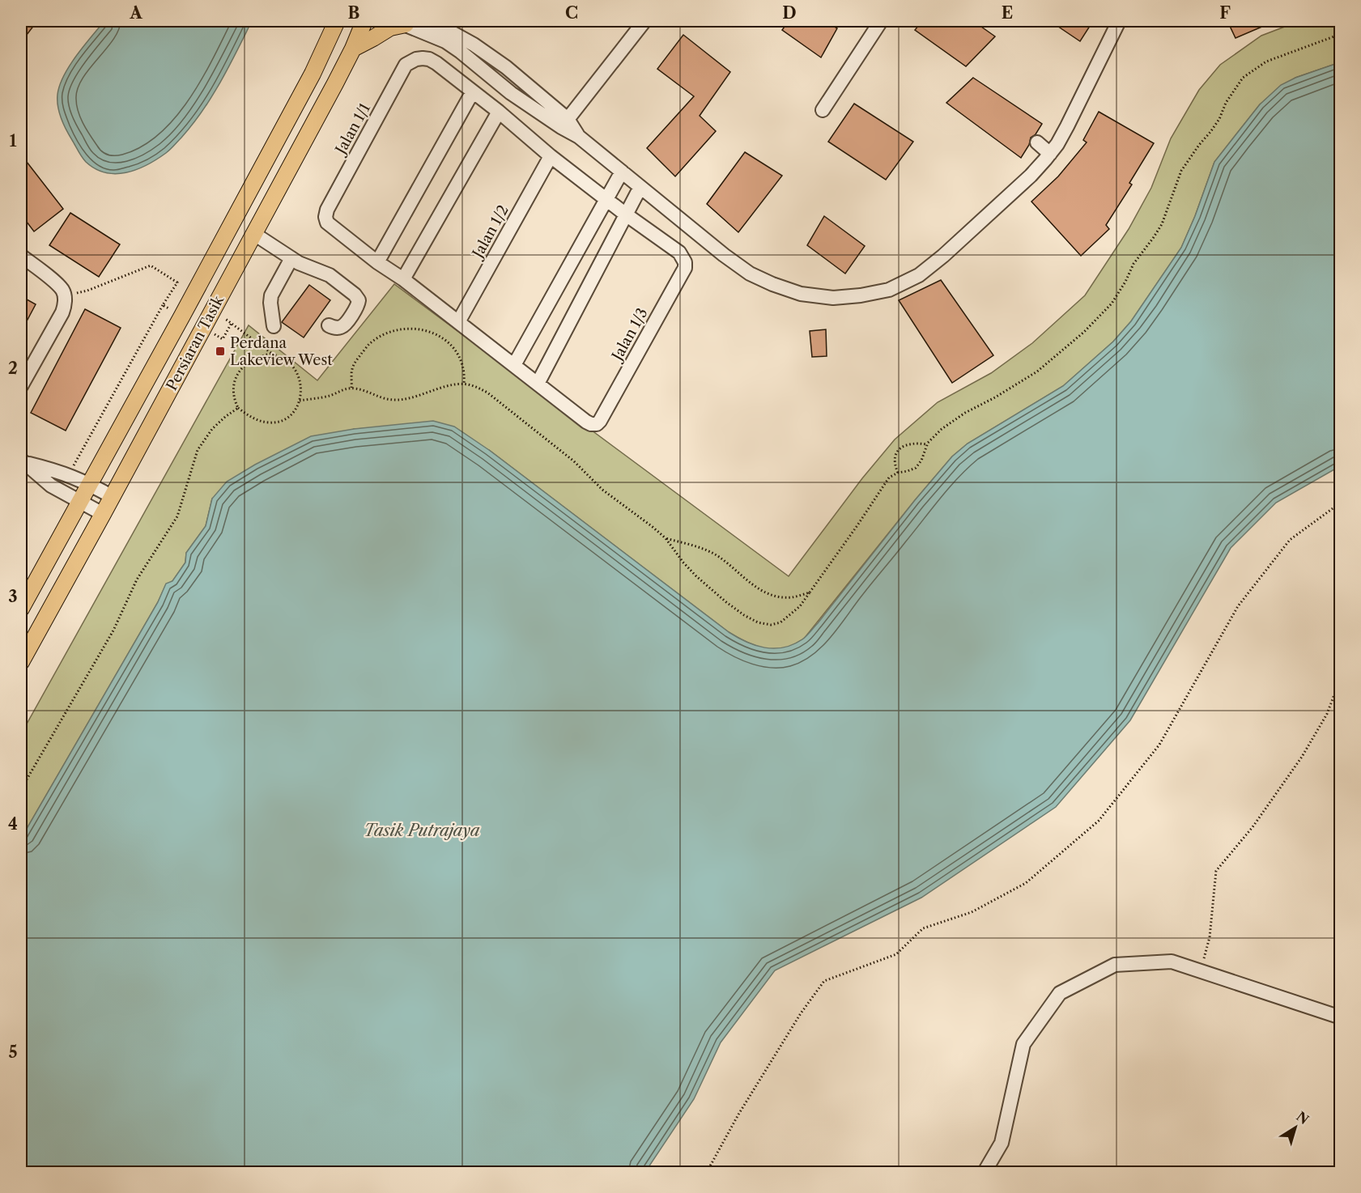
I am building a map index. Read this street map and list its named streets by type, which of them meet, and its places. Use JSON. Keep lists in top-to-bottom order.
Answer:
{
  "streets": {
    "main road": ["Persiaran Tasik"],
    "street": ["Jalan 1/1", "Jalan 1/2", "Jalan 1/3"]
  },
  "water": ["Tasik Putrajaya"],
  "places": {
    "transit": ["Perdana Lakeview West"]
  },
  "north": "top right",
  "grid": {
    "columns": [
      "A",
      "B",
      "C",
      "D",
      "E",
      "F"
    ],
    "rows": [
      "1",
      "2",
      "3",
      "4",
      "5"
    ]
  }
}
